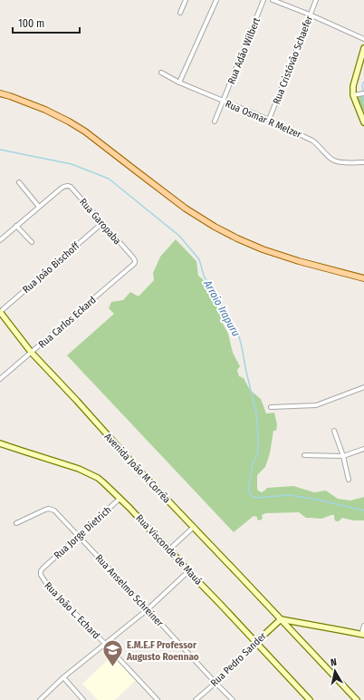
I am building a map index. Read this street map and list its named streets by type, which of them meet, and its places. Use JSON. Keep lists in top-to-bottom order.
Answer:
{
  "streets": {
    "street": [
      "Rua Adão Wilbert",
      "Rua Cristóvão Schaefer",
      "Rua Osmar R Melzer",
      "Rua Garopaba",
      "Rua João Bischoff",
      "Rua Carlos Eckard",
      "Avenida João M Corrêa",
      "Rua Jorge Dietrich",
      "Rua Visconde de Mauá",
      "Rua Anselmo Schreiner",
      "Rua João L. Echard",
      "Rua Pedro Sander"
    ]
  },
  "crossings": [
    ["Rua Adão Wilbert", "Rua Osmar R Melzer"],
    ["Rua Cristóvão Schaefer", "Rua Osmar R Melzer"],
    ["Rua Garopaba", "Rua João Bischoff"],
    ["Rua Garopaba", "Rua Carlos Eckard"],
    ["Rua João Bischoff", "Avenida João M Corrêa"],
    ["Rua Carlos Eckard", "Avenida João M Corrêa"],
    ["Avenida João M Corrêa", "Rua Pedro Sander"],
    ["Rua Jorge Dietrich", "Rua Visconde de Mauá"],
    ["Rua Jorge Dietrich", "Rua Anselmo Schreiner"],
    ["Rua Jorge Dietrich", "Rua João L. Echard"],
    ["Rua Visconde de Mauá", "Rua Pedro Sander"],
    ["Rua Anselmo Schreiner", "Rua Pedro Sander"]
  ],
  "water": ["Arroio Irapuru"],
  "places": {
    "school or university": ["E.M.E.F Professor Augusto Roennao"]
  },
  "scale_bar": "100 m",
  "north": "top"
}
